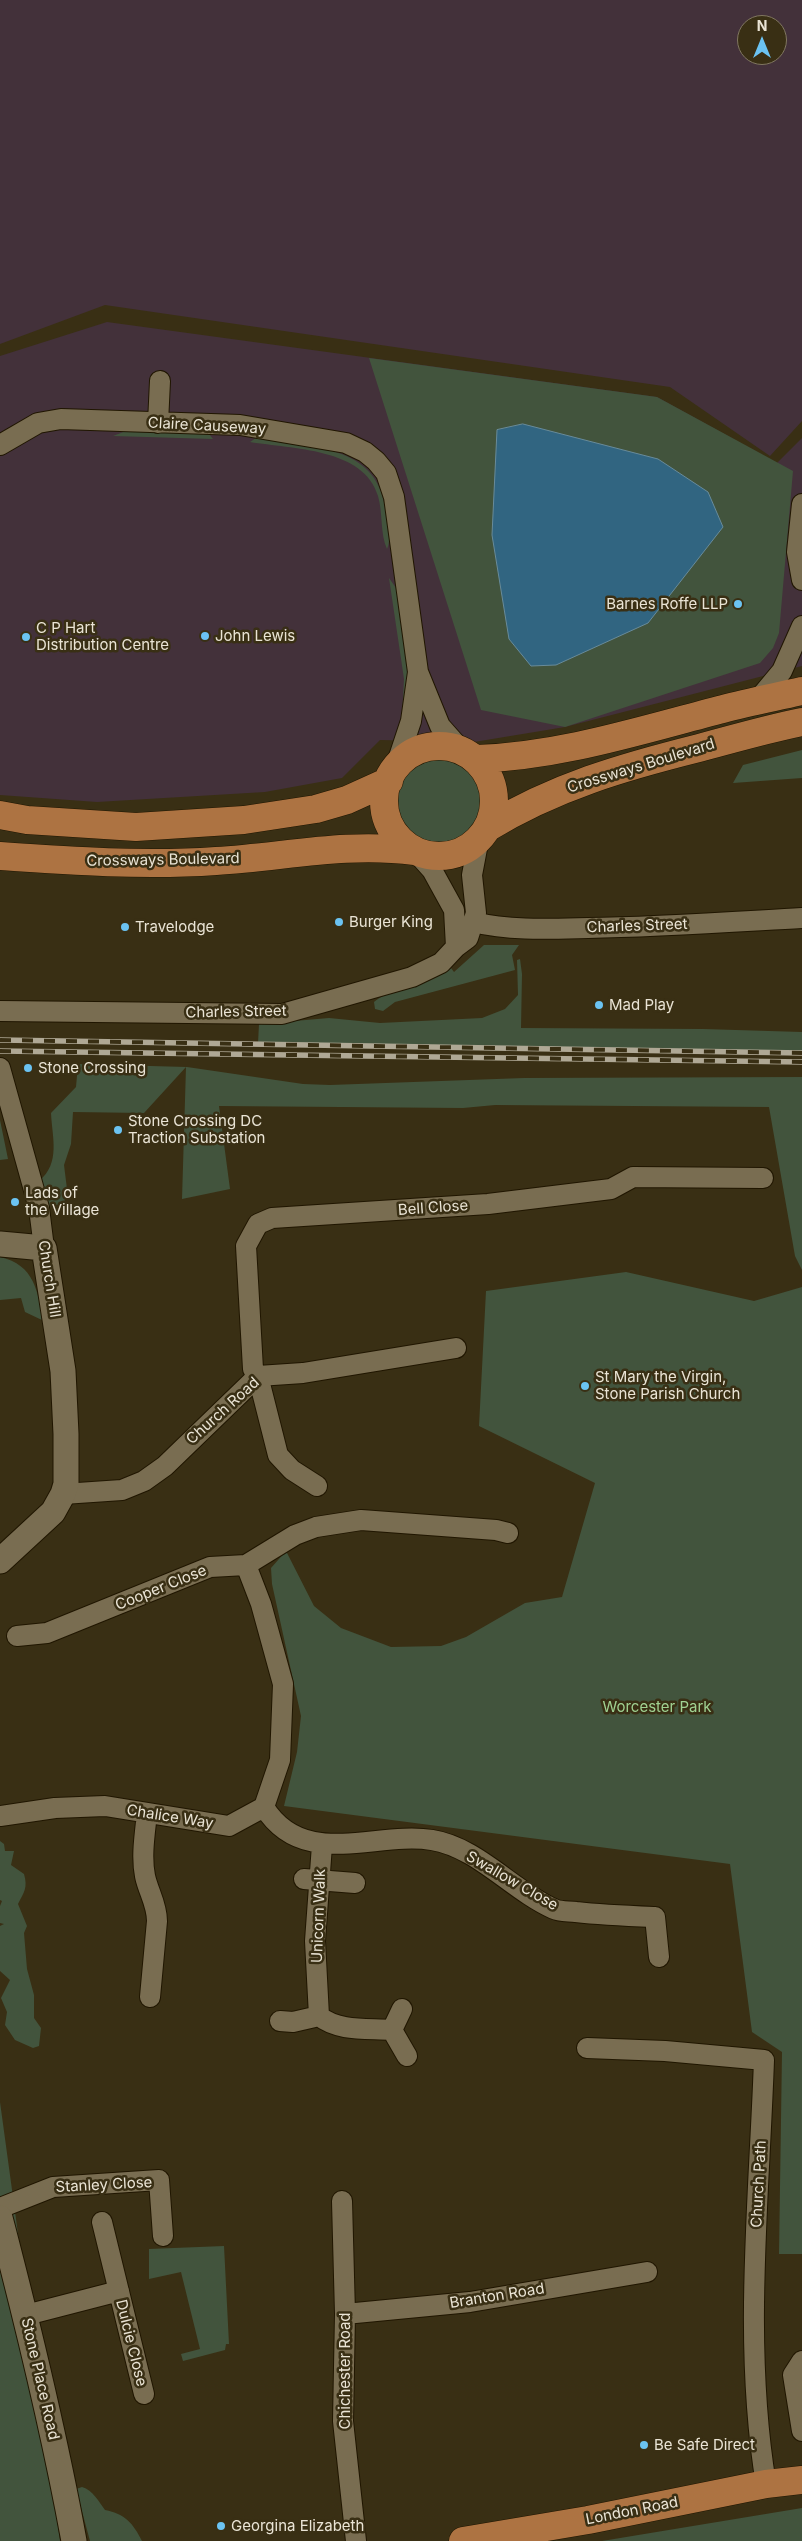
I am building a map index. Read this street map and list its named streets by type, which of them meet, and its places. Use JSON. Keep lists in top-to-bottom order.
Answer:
{
  "streets": {
    "main road": ["Crossways Boulevard", "London Road"],
    "street": [
      "Claire Causeway",
      "Charles Street",
      "Bell Close",
      "Church Hill",
      "Church Road",
      "Cooper Close",
      "Chalice Way",
      "Swallow Close",
      "Unicorn Walk",
      "Church Path",
      "Stanley Close",
      "Branton Road",
      "Dulcie Close",
      "Chichester Road",
      "Stone Place Road"
    ]
  },
  "crossings": [
    ["Claire Causeway", "Crossways Boulevard"],
    ["Claire Causeway", "Charles Street"],
    ["Crossways Boulevard", "Charles Street"],
    ["Bell Close", "Church Road"],
    ["Church Hill", "Church Road"],
    ["Chalice Way", "Swallow Close"],
    ["Swallow Close", "Unicorn Walk"],
    ["Church Path", "London Road"],
    ["Branton Road", "Chichester Road"],
    ["Dulcie Close", "Stone Place Road"]
  ],
  "parks": ["Worcester Park"],
  "places": [
    "Barnes Roffe LLP",
    "John Lewis",
    "C P Hart Distribution Centre",
    "Burger King",
    "Travelodge",
    "Mad Play",
    "Stone Crossing",
    "Stone Crossing DC Traction Substation",
    "Lads of the Village",
    "St Mary the Virgin, Stone Parish Church",
    "Be Safe Direct",
    "Georgina Elizabeth"
  ],
  "north": "top"
}
